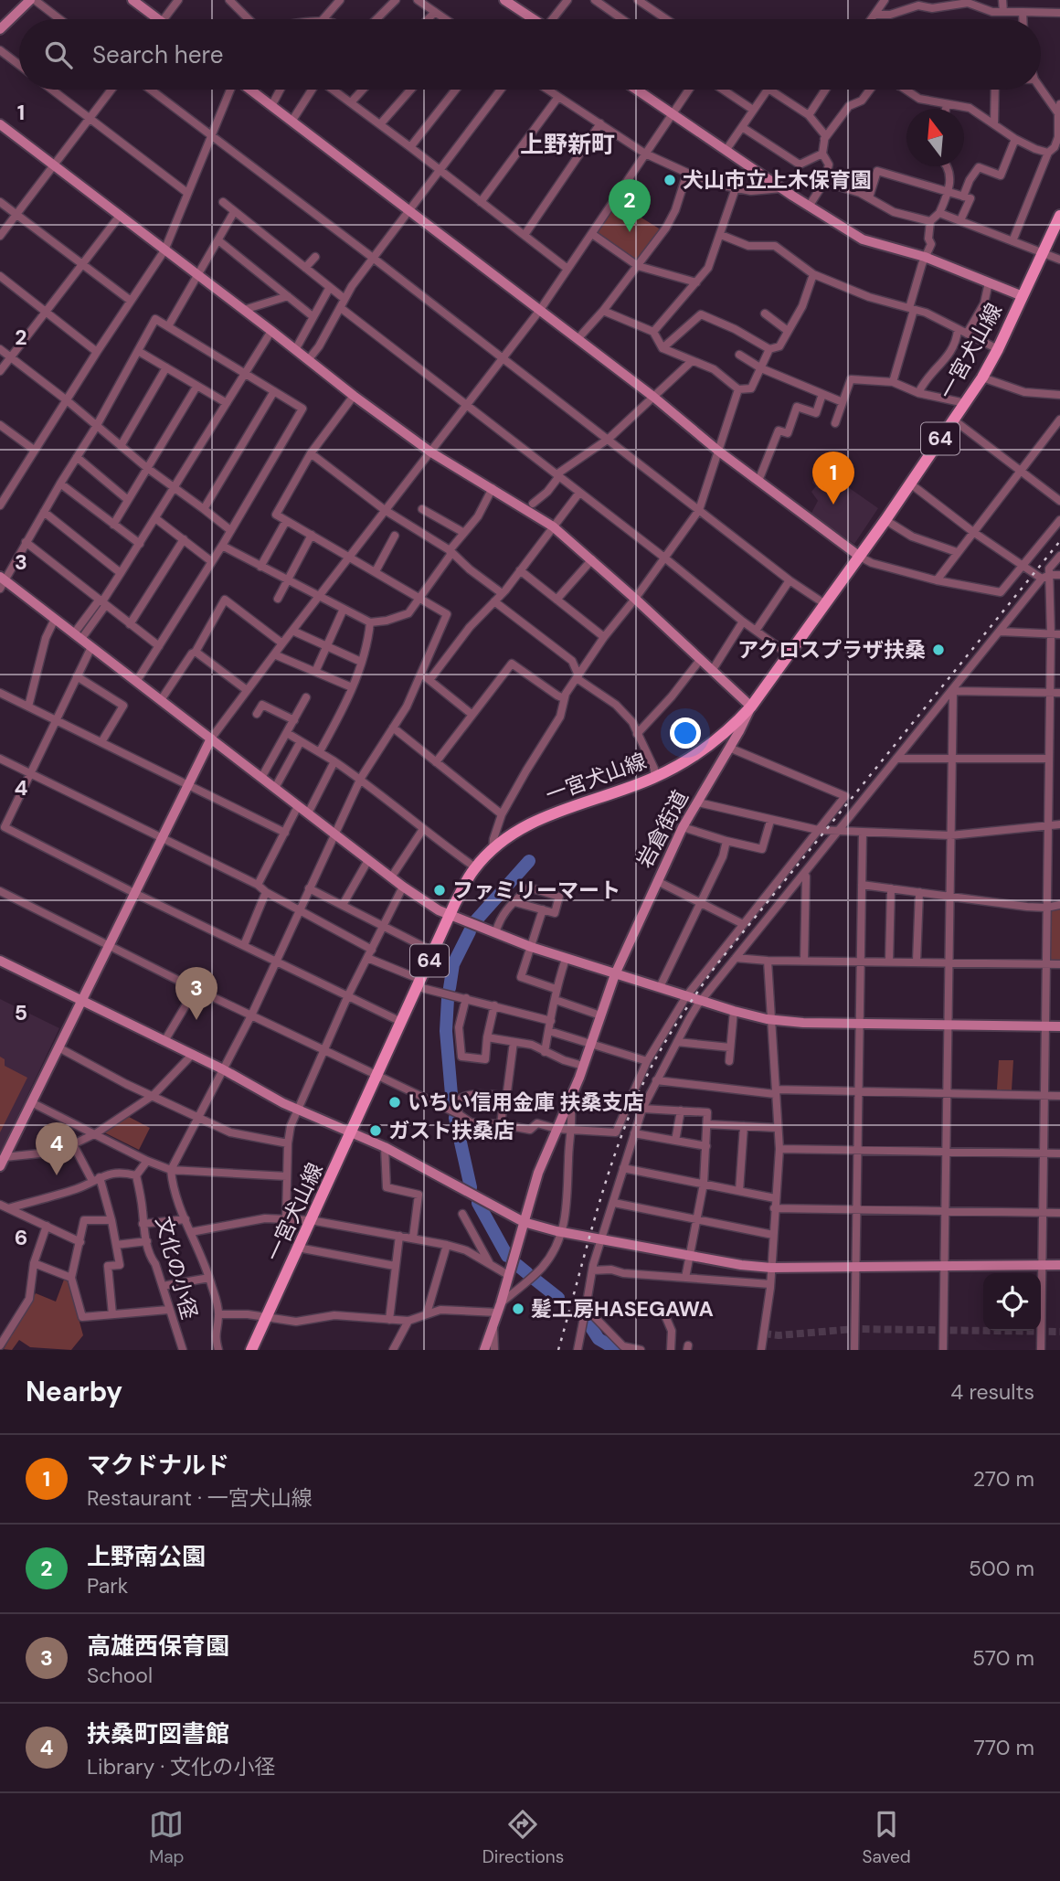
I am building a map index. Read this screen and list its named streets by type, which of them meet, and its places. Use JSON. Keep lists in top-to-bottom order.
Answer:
{
  "streets": {
    "main road": ["一宮犬山線", "64"],
    "street": ["岩倉街道", "文化の小径"]
  },
  "crossings": [
    ["一宮犬山線", "岩倉街道"]
  ],
  "districts": ["上野新町"],
  "places": [
    "犬山市立上木保育園",
    "アクロスプラザ扶桑",
    "ファミリーマート",
    "いちい信用金庫 扶桑支店",
    "ガスト扶桑店",
    "髪工房HASEGAWA"
  ],
  "north": "top",
  "page": {
    "search": "Search here",
    "pins": [
      "2",
      "1",
      "3",
      "4"
    ],
    "heading": ["Nearby", "4 results"],
    "list": [
      {
        "mark": "1",
        "name": "マクドナルド",
        "note": "Restaurant · 一宮犬山線",
        "value": "270 m"
      },
      {
        "mark": "2",
        "name": "上野南公園",
        "note": "Park",
        "value": "500 m"
      },
      {
        "mark": "3",
        "name": "高雄西保育園",
        "note": "School",
        "value": "570 m"
      },
      {
        "mark": "4",
        "name": "扶桑町図書館",
        "note": "Library · 文化の小径",
        "value": "770 m"
      }
    ],
    "nav": ["Map", "Directions", "Saved"]
  },
  "grid": {
    "rows": [
      "1",
      "2",
      "3",
      "4",
      "5",
      "6"
    ]
  }
}
